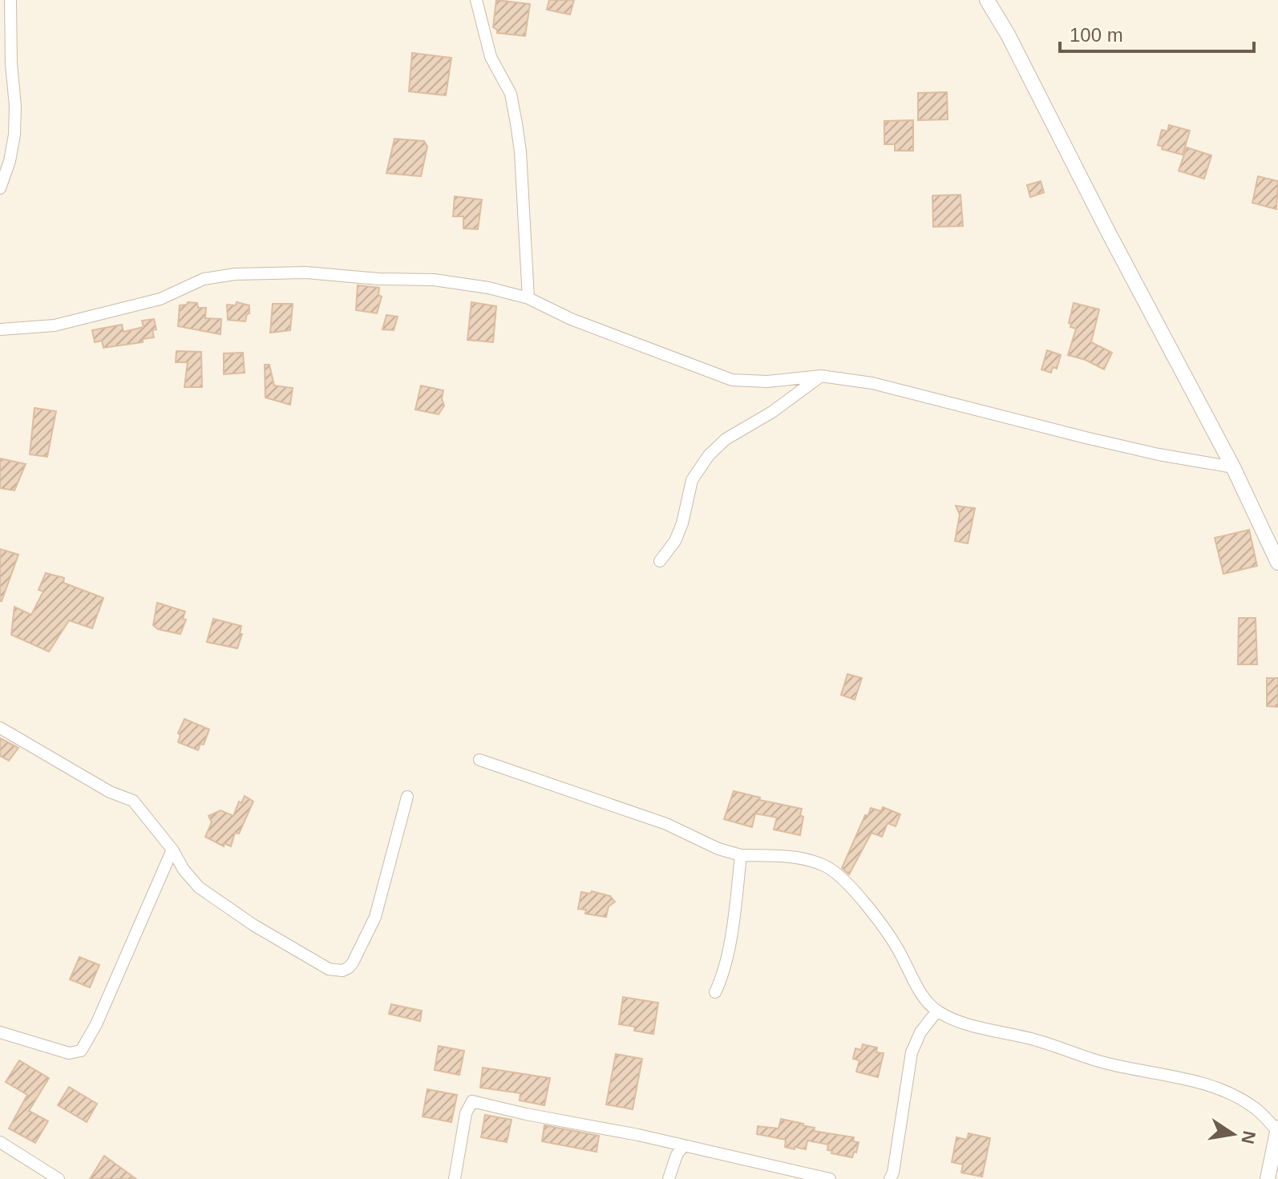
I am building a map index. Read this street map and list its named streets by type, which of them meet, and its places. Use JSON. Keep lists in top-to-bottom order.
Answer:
{
  "scale_bar": "100 m",
  "north": "right"
}
